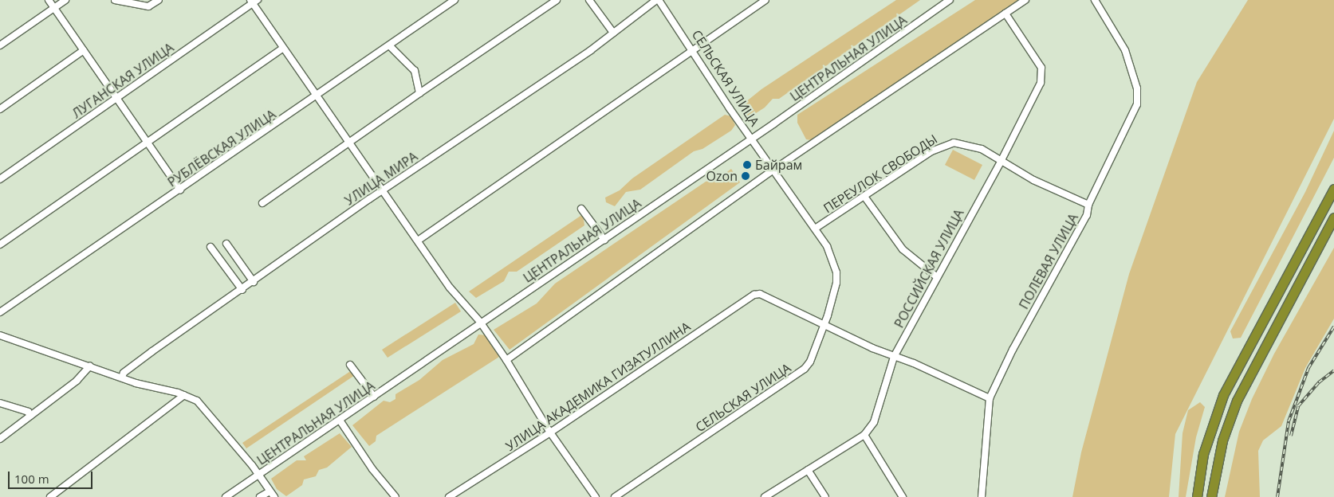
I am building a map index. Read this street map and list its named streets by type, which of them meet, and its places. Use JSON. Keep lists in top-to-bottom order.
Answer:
{
  "streets": {
    "street": [
      "ЦЕНТРАЛЬНАЯ УЛИЦА",
      "СЕЛЬСКАЯ УЛИЦА",
      "ЛУГАНСКАЯ УЛИЦА",
      "РУБЛЁВСКАЯ УЛИЦА",
      "ПЕРЕУЛОК СВОБОДЫ",
      "УЛИЦА МИРА",
      "ПОЛЕВАЯ УЛИЦА",
      "РОССИЙСКАЯ УЛИЦА",
      "УЛИЦА АКАДЕМИКА ГИЗАТУЛЛИНА"
    ]
  },
  "crossings": [
    ["ЦЕНТРАЛЬНАЯ УЛИЦА", "СЕЛЬСКАЯ УЛИЦА"],
    ["СЕЛЬСКАЯ УЛИЦА", "ПЕРЕУЛОК СВОБОДЫ"],
    ["СЕЛЬСКАЯ УЛИЦА", "УЛИЦА МИРА"],
    ["СЕЛЬСКАЯ УЛИЦА", "УЛИЦА АКАДЕМИКА ГИЗАТУЛЛИНА"],
    ["ПЕРЕУЛОК СВОБОДЫ", "ПОЛЕВАЯ УЛИЦА"],
    ["ПЕРЕУЛОК СВОБОДЫ", "РОССИЙСКАЯ УЛИЦА"]
  ],
  "places": ["Байрам", "Ozon"],
  "scale_bar": "100 m"
}
